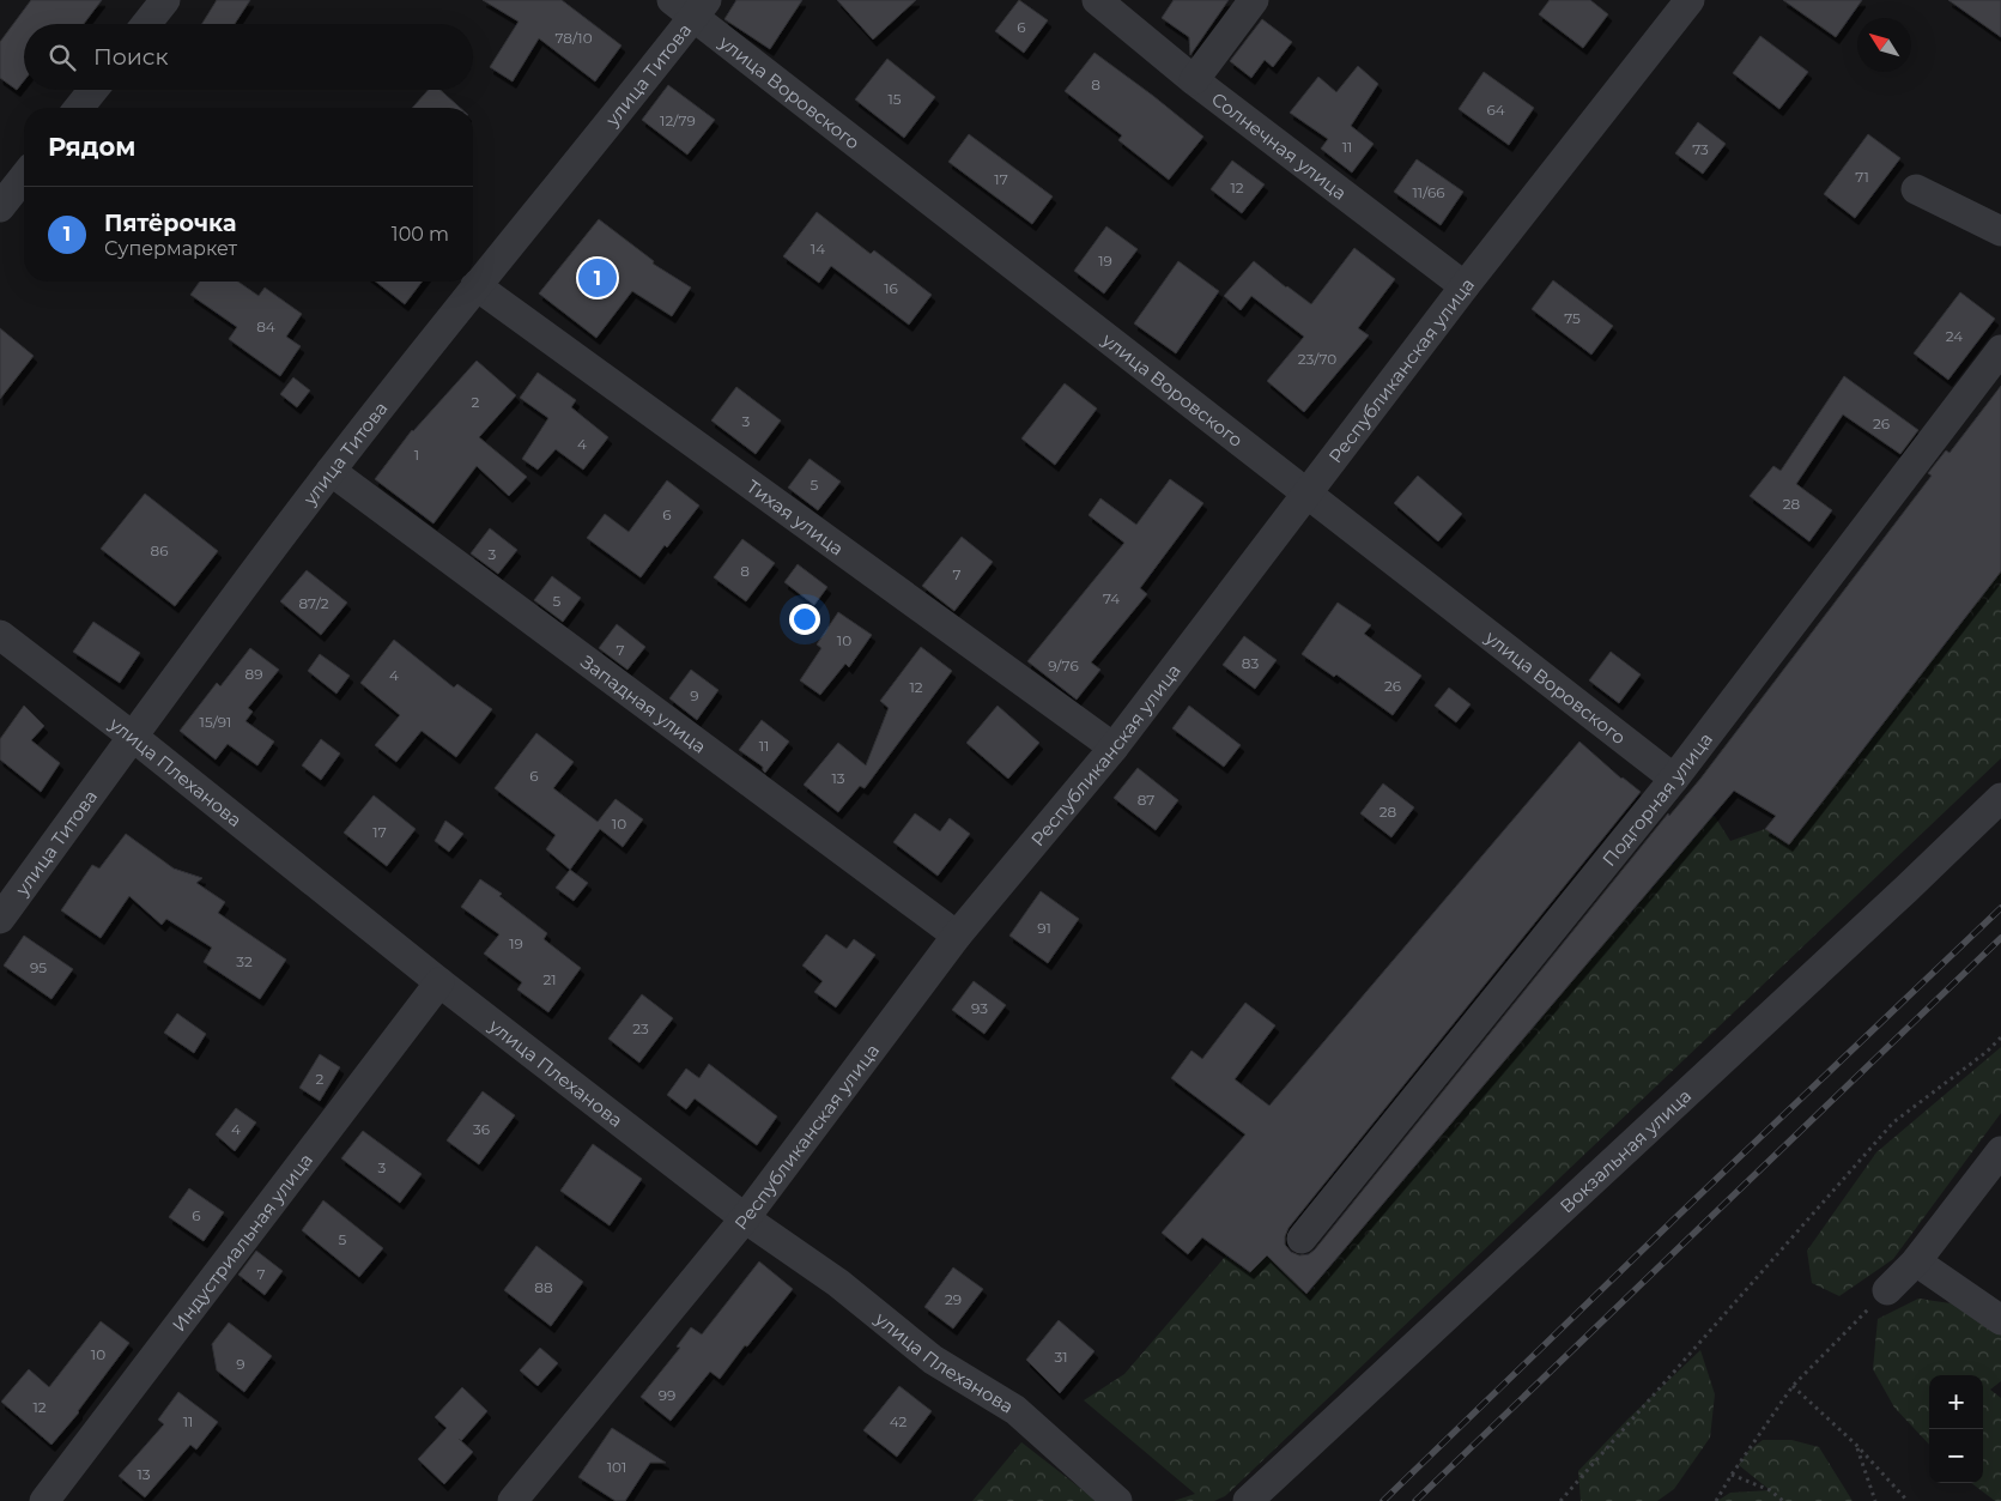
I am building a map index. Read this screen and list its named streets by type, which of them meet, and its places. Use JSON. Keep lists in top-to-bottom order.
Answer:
{
  "streets": {
    "street": [
      "улица Титова",
      "улица Воровского",
      "Солнечная улица",
      "Республиканская улица",
      "Тихая улица",
      "Западная улица",
      "улица Плеханова",
      "Подгорная улица",
      "Вокзальная улица",
      "Индустриальная улица"
    ]
  },
  "crossings": [
    ["улица Титова", "улица Воровского"],
    ["улица Титова", "Тихая улица"],
    ["улица Титова", "Западная улица"],
    ["улица Титова", "улица Плеханова"],
    ["улица Воровского", "Республиканская улица"],
    ["улица Воровского", "Подгорная улица"],
    ["Солнечная улица", "Республиканская улица"],
    ["Республиканская улица", "Тихая улица"],
    ["Республиканская улица", "Западная улица"],
    ["Республиканская улица", "улица Плеханова"],
    ["улица Плеханова", "Индустриальная улица"]
  ],
  "house_numbers": [
    "6",
    "78/10",
    "8",
    "15",
    "64",
    "12/79",
    "11",
    "73",
    "71",
    "17",
    "12",
    "11/66",
    "14",
    "19",
    "16",
    "75",
    "84",
    "24",
    "23/70",
    "2",
    "3",
    "26",
    "4",
    "1",
    "5",
    "28",
    "6",
    "86",
    "3",
    "8",
    "7",
    "74",
    "5",
    "87/2",
    "10",
    "7",
    "83",
    "9/76",
    "89",
    "4",
    "26",
    "12",
    "9",
    "15/91",
    "11",
    "6",
    "13",
    "87",
    "28",
    "10",
    "17",
    "91",
    "19",
    "32",
    "95",
    "21",
    "93",
    "23",
    "2",
    "4",
    "36",
    "3",
    "6",
    "5",
    "7",
    "88",
    "29",
    "10",
    "31",
    "9",
    "99",
    "12",
    "11",
    "42",
    "101",
    "13"
  ],
  "north": "top left",
  "page": {
    "search": "Поиск",
    "heading": "Рядом",
    "list": [
      {
        "mark": "1",
        "name": "Пятёрочка",
        "note": "Супермаркет",
        "value": "100 m"
      }
    ],
    "pins": "1",
    "map_buttons": ["+", "−"]
  }
}
